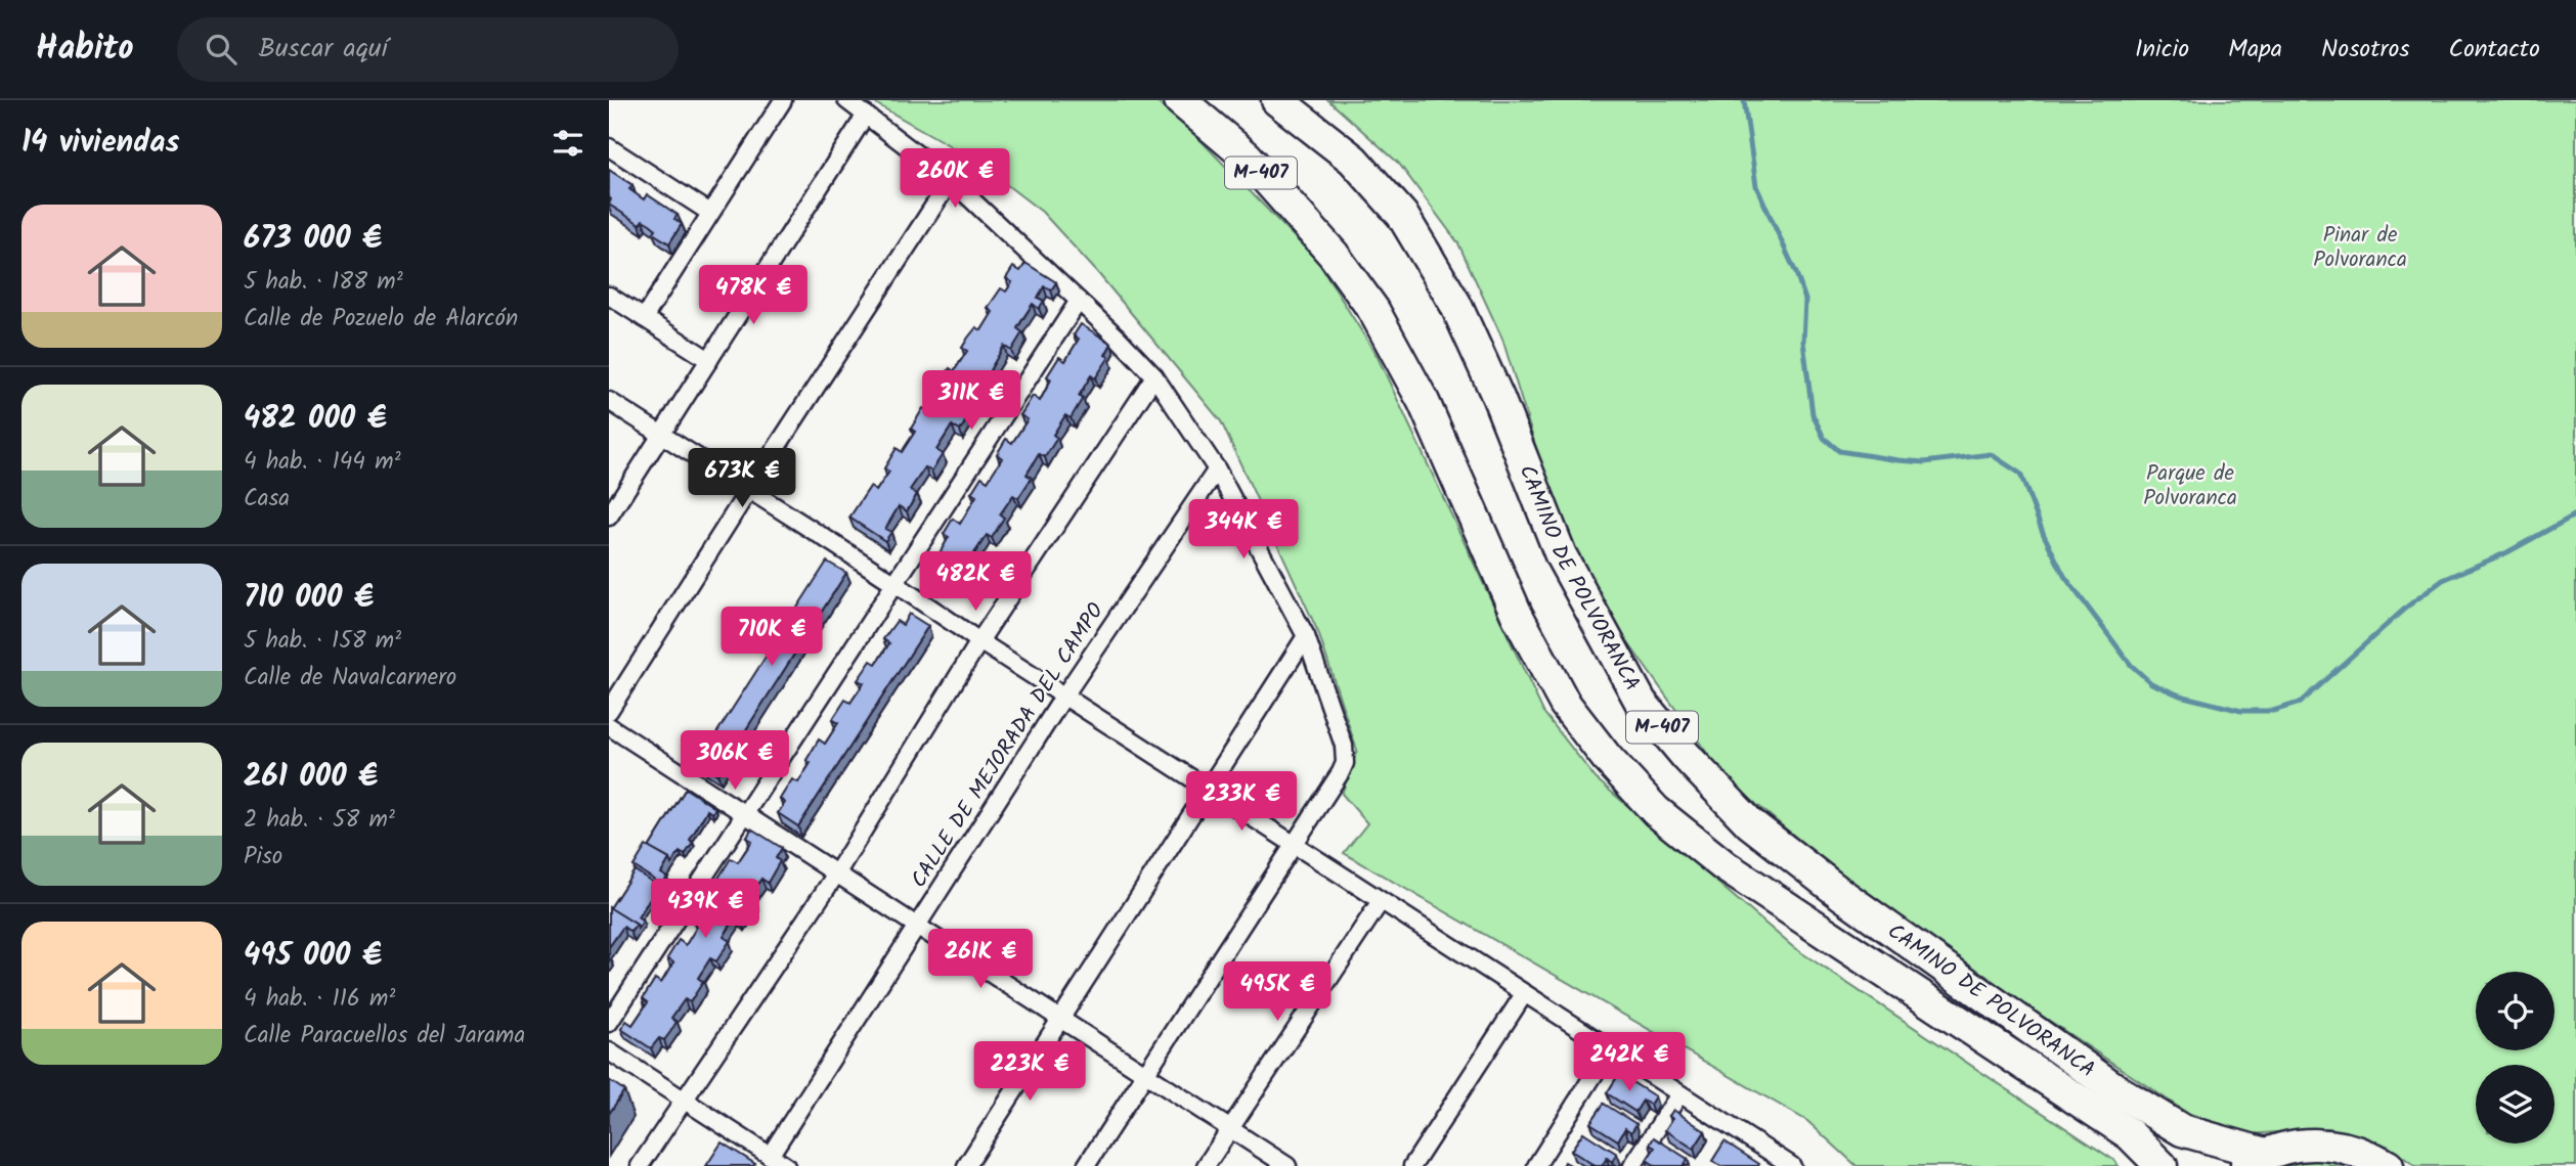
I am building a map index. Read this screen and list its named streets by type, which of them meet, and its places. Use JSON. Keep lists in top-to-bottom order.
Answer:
{
  "streets": {
    "highway": ["M-407", "CAMINO DE POLVORANCA"],
    "street": ["CALLE DE MEJORADA DEL CAMPO"]
  },
  "crossings": [
    ["M-407", "CAMINO DE POLVORANCA"]
  ],
  "parks": ["Pinar de Polvoranca", "Parque de Polvoranca"],
  "page": {
    "header": "Habito",
    "search": "Buscar aquí",
    "nav": [
      "Inicio",
      "Mapa",
      "Nosotros",
      "Contacto"
    ],
    "heading": "14 viviendas",
    "price": [
      "260K €",
      "478K €",
      "311K €",
      "673K €",
      "344K €",
      "482K €",
      "710K €",
      "306K €",
      "233K €",
      "439K €",
      "261K €",
      "495K €",
      "242K €",
      "223K €"
    ],
    "list": [
      {
        "name": "673 000 €",
        "note": "5 hab. · 188 m² · Calle de Pozuelo de Alarcón"
      },
      {
        "name": "482 000 €",
        "note": "4 hab. · 144 m² · Casa"
      },
      {
        "name": "710 000 €",
        "note": "5 hab. · 158 m² · Calle de Navalcarnero"
      },
      {
        "name": "261 000 €",
        "note": "2 hab. · 58 m² · Piso"
      },
      {
        "name": "495 000 €",
        "note": "4 hab. · 116 m² · Calle Paracuellos del Jarama"
      }
    ]
  }
}
